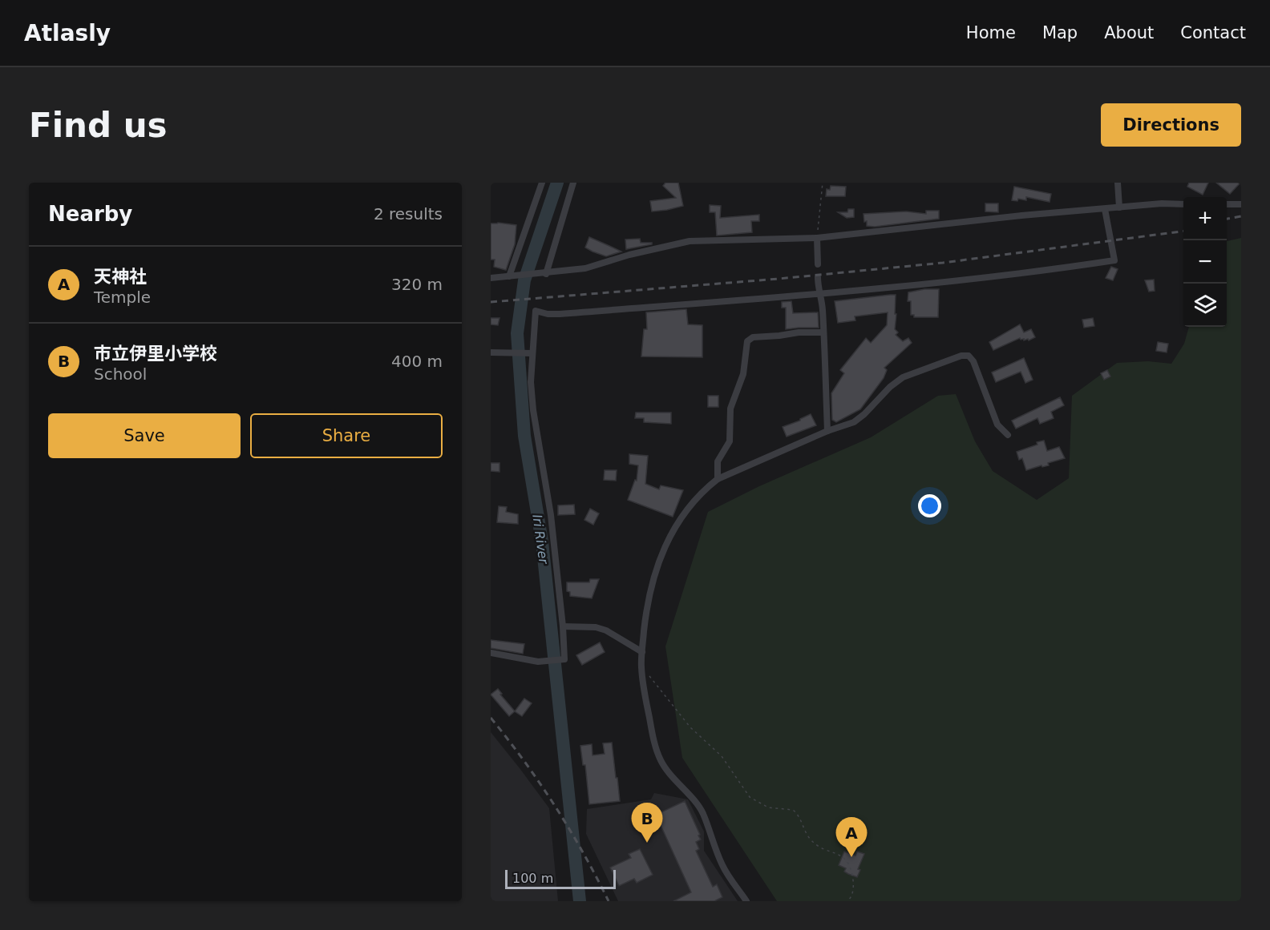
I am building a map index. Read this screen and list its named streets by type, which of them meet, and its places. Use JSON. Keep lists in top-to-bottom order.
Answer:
{
  "water": ["Iri River"],
  "scale_bar": "100 m",
  "page": {
    "header": "Atlasly",
    "nav": [
      "Home",
      "Map",
      "About",
      "Contact"
    ],
    "buttons": [
      "Directions",
      ["Save", "Share"]
    ],
    "title": "Find us",
    "heading": ["Nearby", "2 results"],
    "map_buttons": ["+", "−"],
    "list": [
      {
        "mark": "A",
        "name": "天神社",
        "note": "Temple",
        "value": "320 m"
      },
      {
        "mark": "B",
        "name": "市立伊里小学校",
        "note": "School",
        "value": "400 m"
      }
    ],
    "pins": ["B", "A"],
    "scale": "100 m"
  }
}
